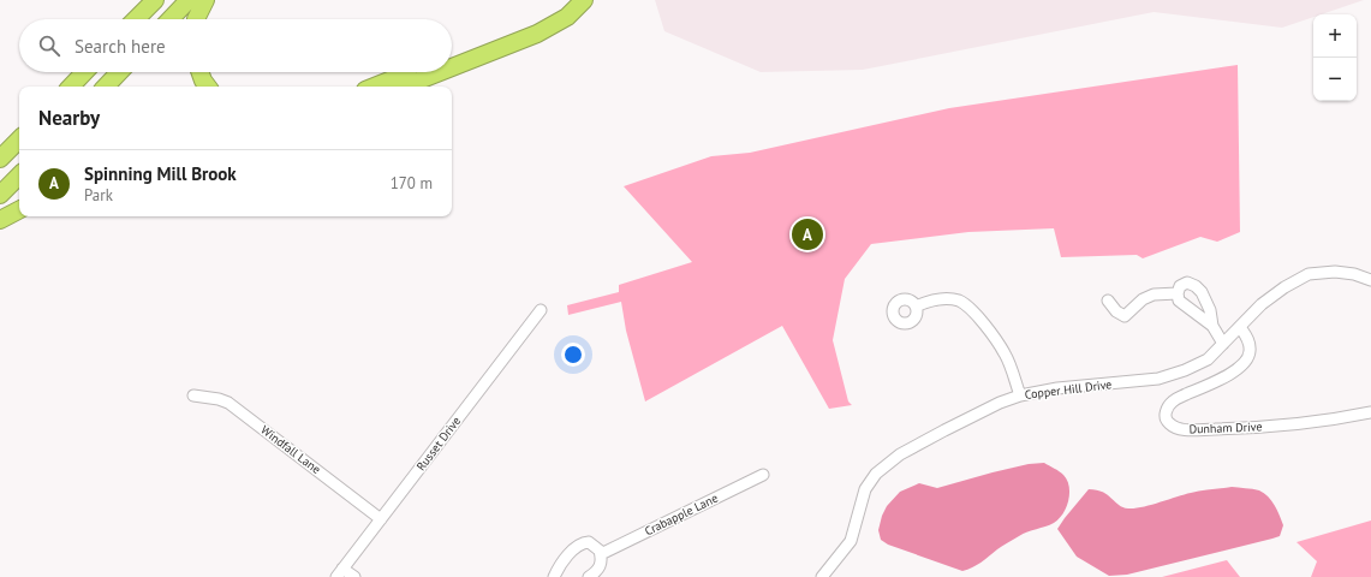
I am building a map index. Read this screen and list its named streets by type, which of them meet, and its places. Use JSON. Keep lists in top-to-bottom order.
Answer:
{
  "streets": {
    "street": [
      "Copper Hill Drive",
      "Dunham Drive",
      "Russet Drive",
      "Windfall Lane",
      "Crabapple Lane"
    ]
  },
  "crossings": [
    ["Copper Hill Drive", "Dunham Drive"],
    ["Russet Drive", "Windfall Lane"]
  ],
  "page": {
    "map_buttons": ["+", "−"],
    "search": "Search here",
    "heading": "Nearby",
    "list": [
      {
        "mark": "A",
        "name": "Spinning Mill Brook",
        "note": "Park",
        "value": "170 m"
      }
    ],
    "pins": "A"
  }
}
